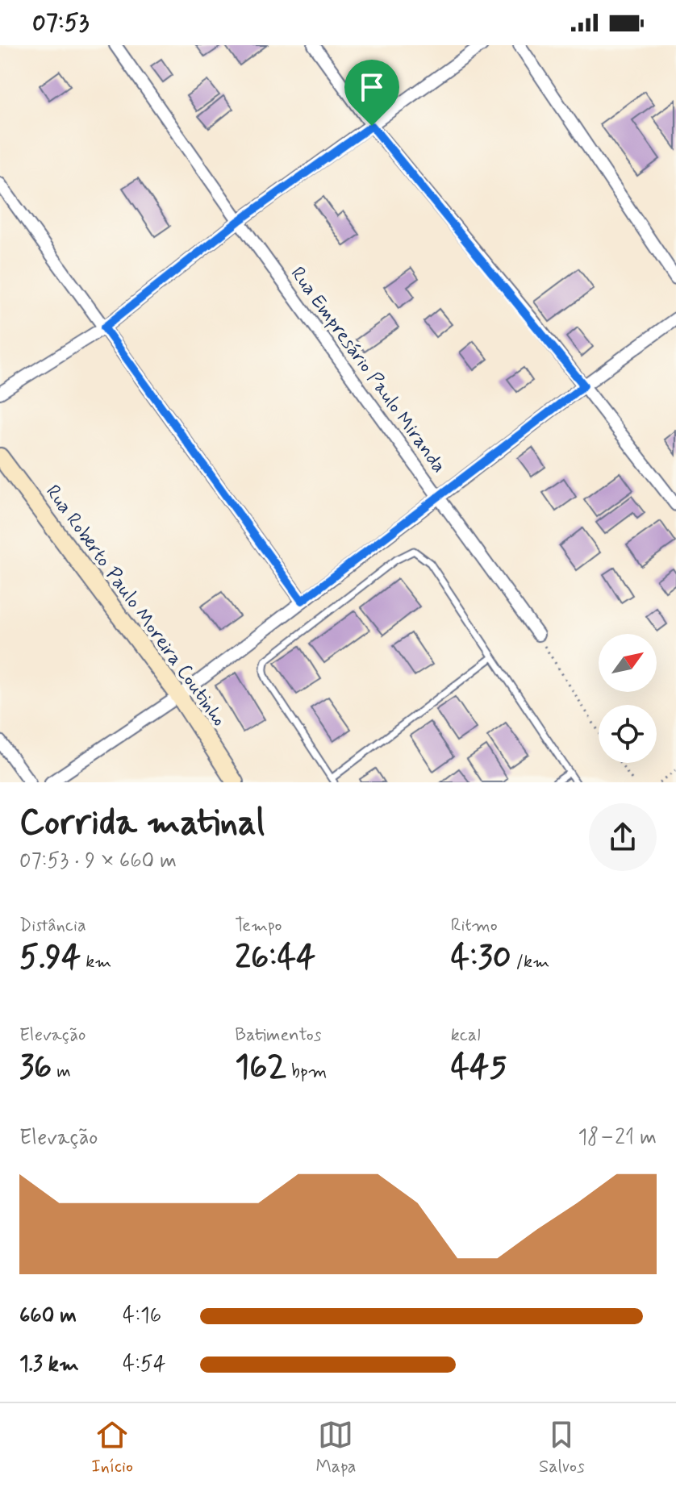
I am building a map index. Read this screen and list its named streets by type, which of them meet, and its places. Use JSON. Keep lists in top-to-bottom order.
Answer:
{
  "streets": {
    "street": ["Rua Empresário Paulo Miranda", "Rua Roberto Paulo Moreira Coutinho"]
  },
  "north": "top right",
  "page": {
    "status": "07:53",
    "heading": ["Corrida matinal", "07:53 · 9 × 660 m"],
    "stats": [
      ["Distância", "5.94 km"],
      ["Tempo", "26:44"],
      ["Ritmo", "4:30 /km"],
      ["Elevação", "36 m"],
      ["Batimentos", "162 bpm"],
      ["kcal", "445"]
    ],
    "chart": ["Elevação", "18–21 m"],
    "list": [
      {
        "name": "660 m",
        "note": "4:16"
      },
      {
        "name": "1.3 km",
        "note": "4:54"
      }
    ],
    "tabs": ["Início", "Mapa", "Salvos"]
  }
}
